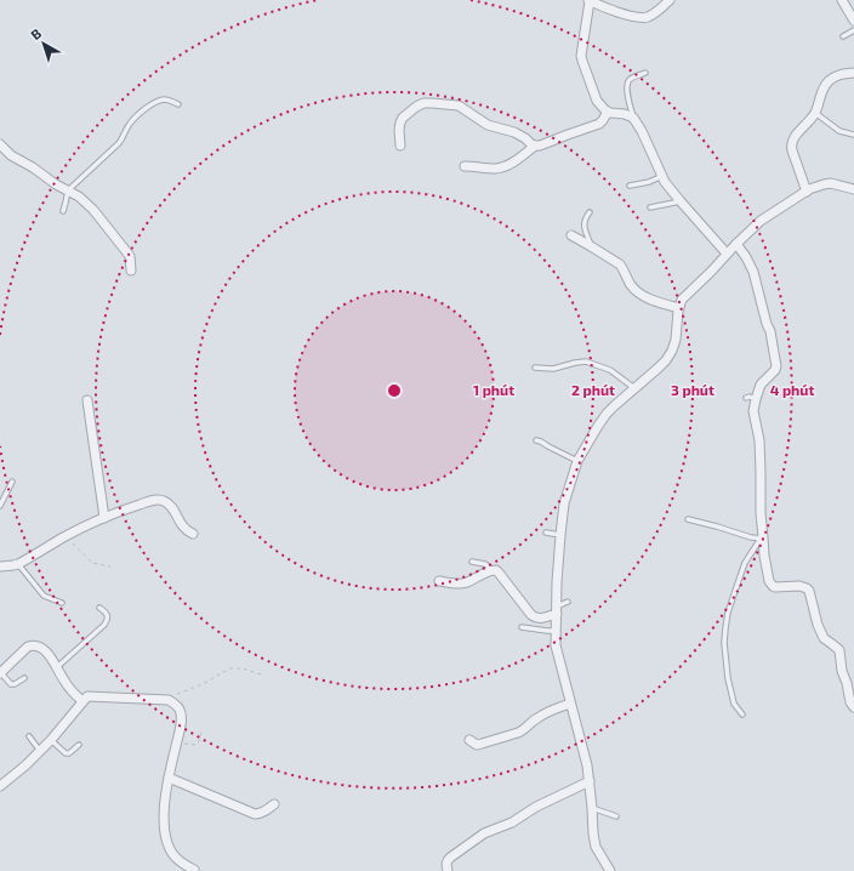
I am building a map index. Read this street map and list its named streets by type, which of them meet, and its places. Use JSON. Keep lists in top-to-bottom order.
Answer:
{
  "north": "top left",
  "rings": [
    "1 phút",
    "2 phút",
    "3 phút",
    "4 phút"
  ]
}
